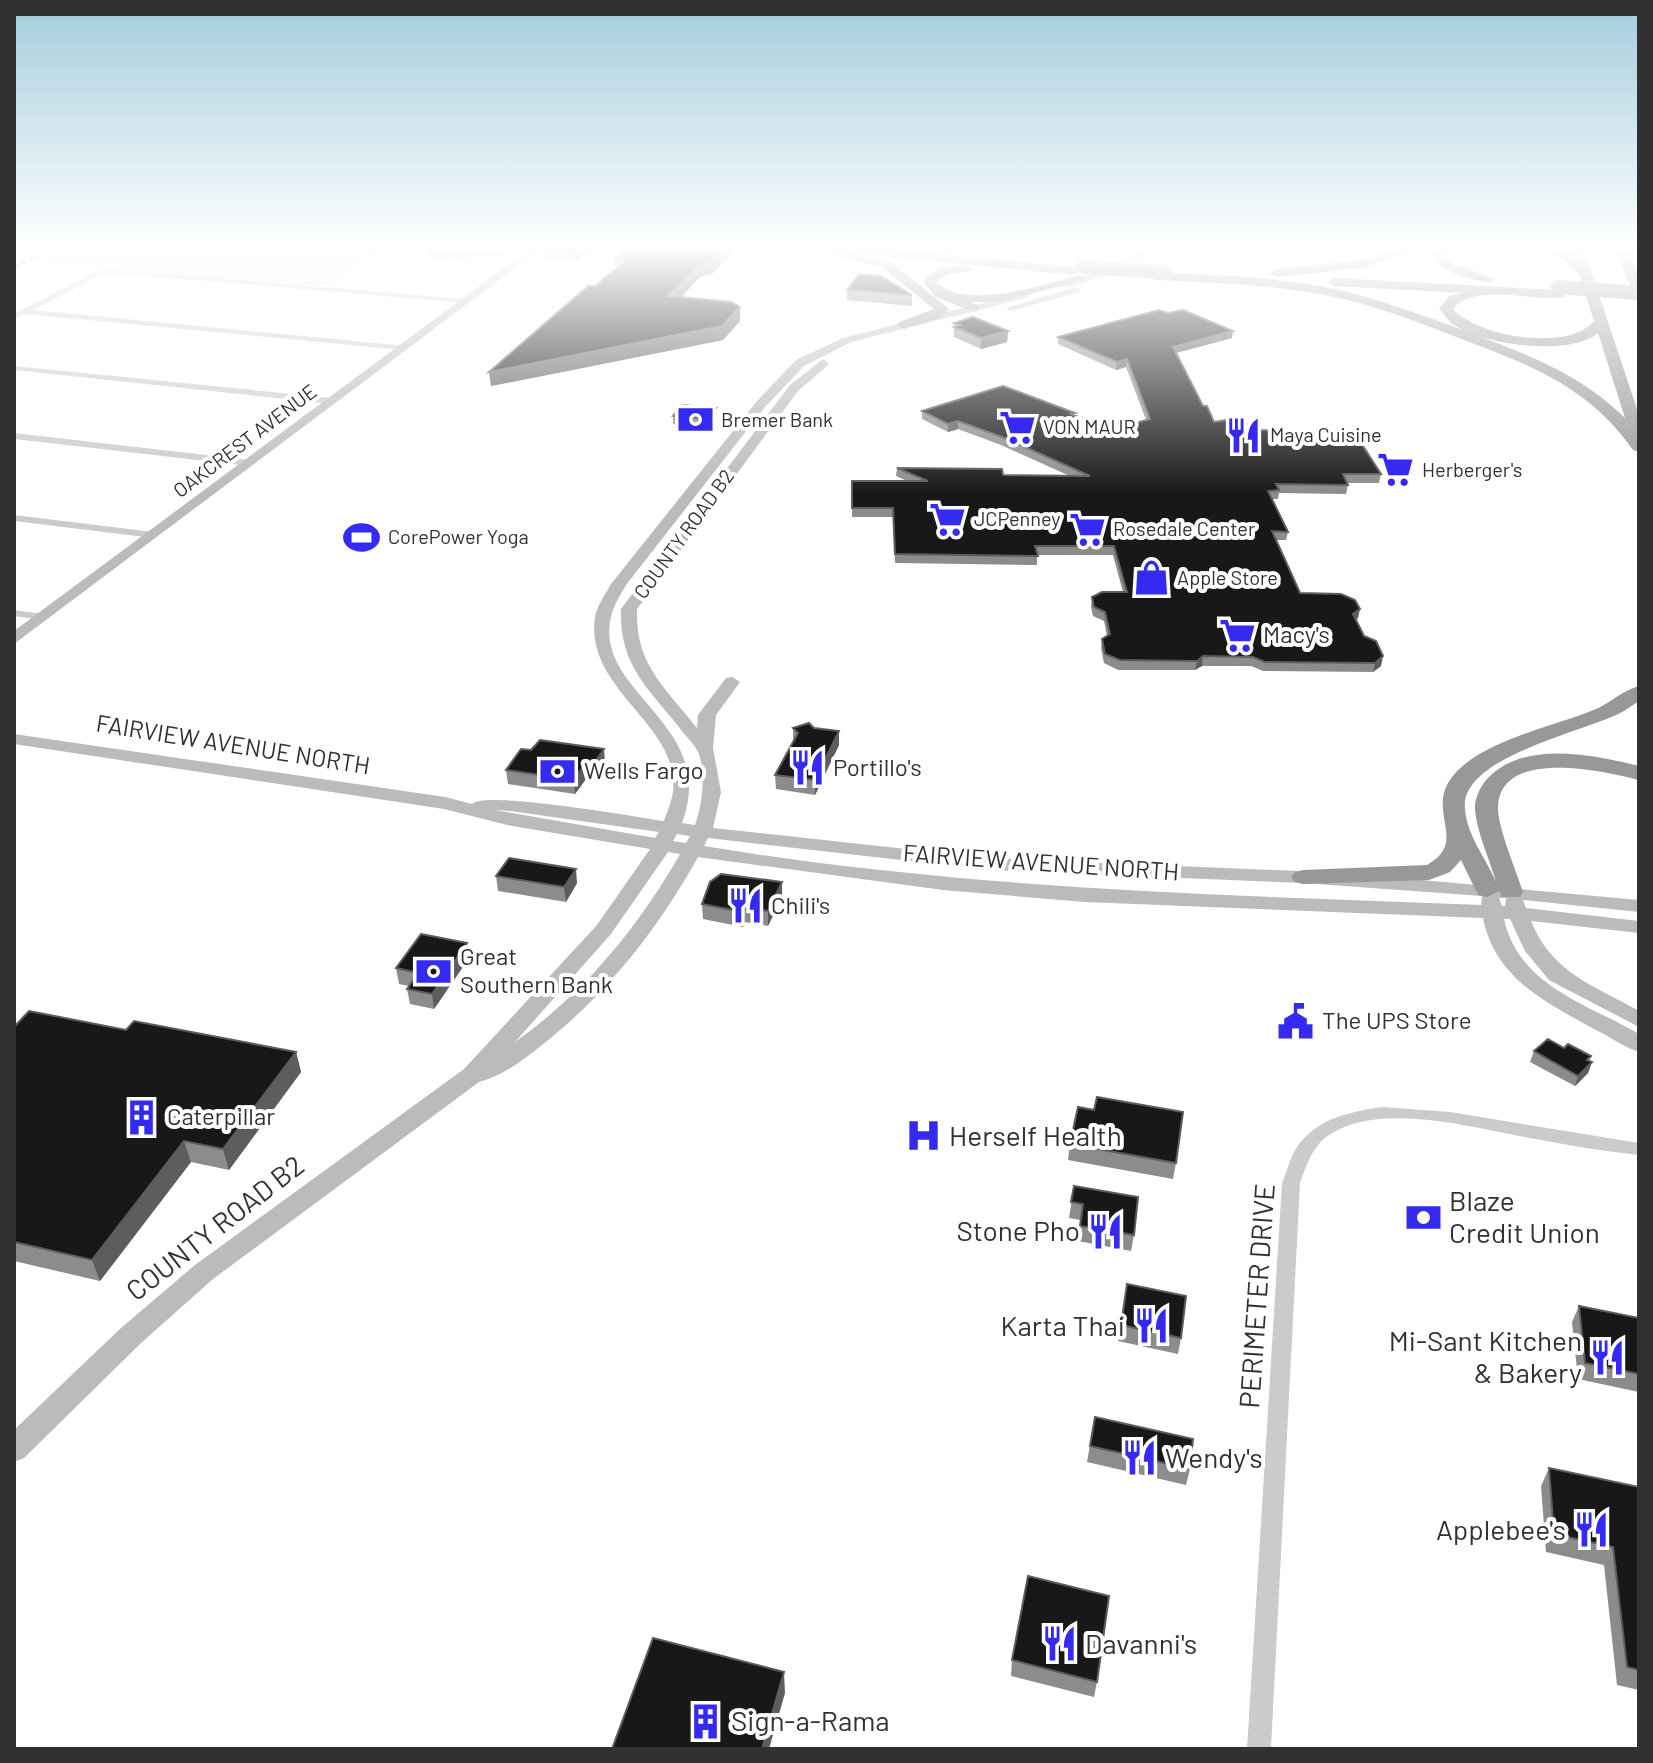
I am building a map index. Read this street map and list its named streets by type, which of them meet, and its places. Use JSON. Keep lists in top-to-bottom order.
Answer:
{
  "streets": {
    "street": [
      "OAKCREST AVENUE",
      "COUNTY ROAD B2",
      "FAIRVIEW AVENUE NORTH",
      "PERIMETER DRIVE"
    ]
  },
  "crossings": [
    ["COUNTY ROAD B2", "FAIRVIEW AVENUE NORTH"]
  ],
  "places": {
    "bank": [
      "Bremer Bank",
      "Wells Fargo",
      "Great Southern Bank",
      "Blaze Credit Union"
    ],
    "supermarket": [
      "VON MAUR",
      "Herberger's",
      "JCPenney",
      "Rosedale Center",
      "Macy's"
    ],
    "restaurant": [
      "Maya Cuisine",
      "Portillo's",
      "Chili's",
      "Stone Pho",
      "Karta Thai",
      "Mi-Sant Kitchen & Bakery",
      "Wendy's",
      "Applebee's",
      "Davanni's"
    ],
    "sports": ["CorePower Yoga"],
    "shop": ["Apple Store"],
    "public building": ["The UPS Store"],
    "building": ["Caterpillar", "Sign-a-Rama"],
    "hospital": ["Herself Health"]
  }
}
